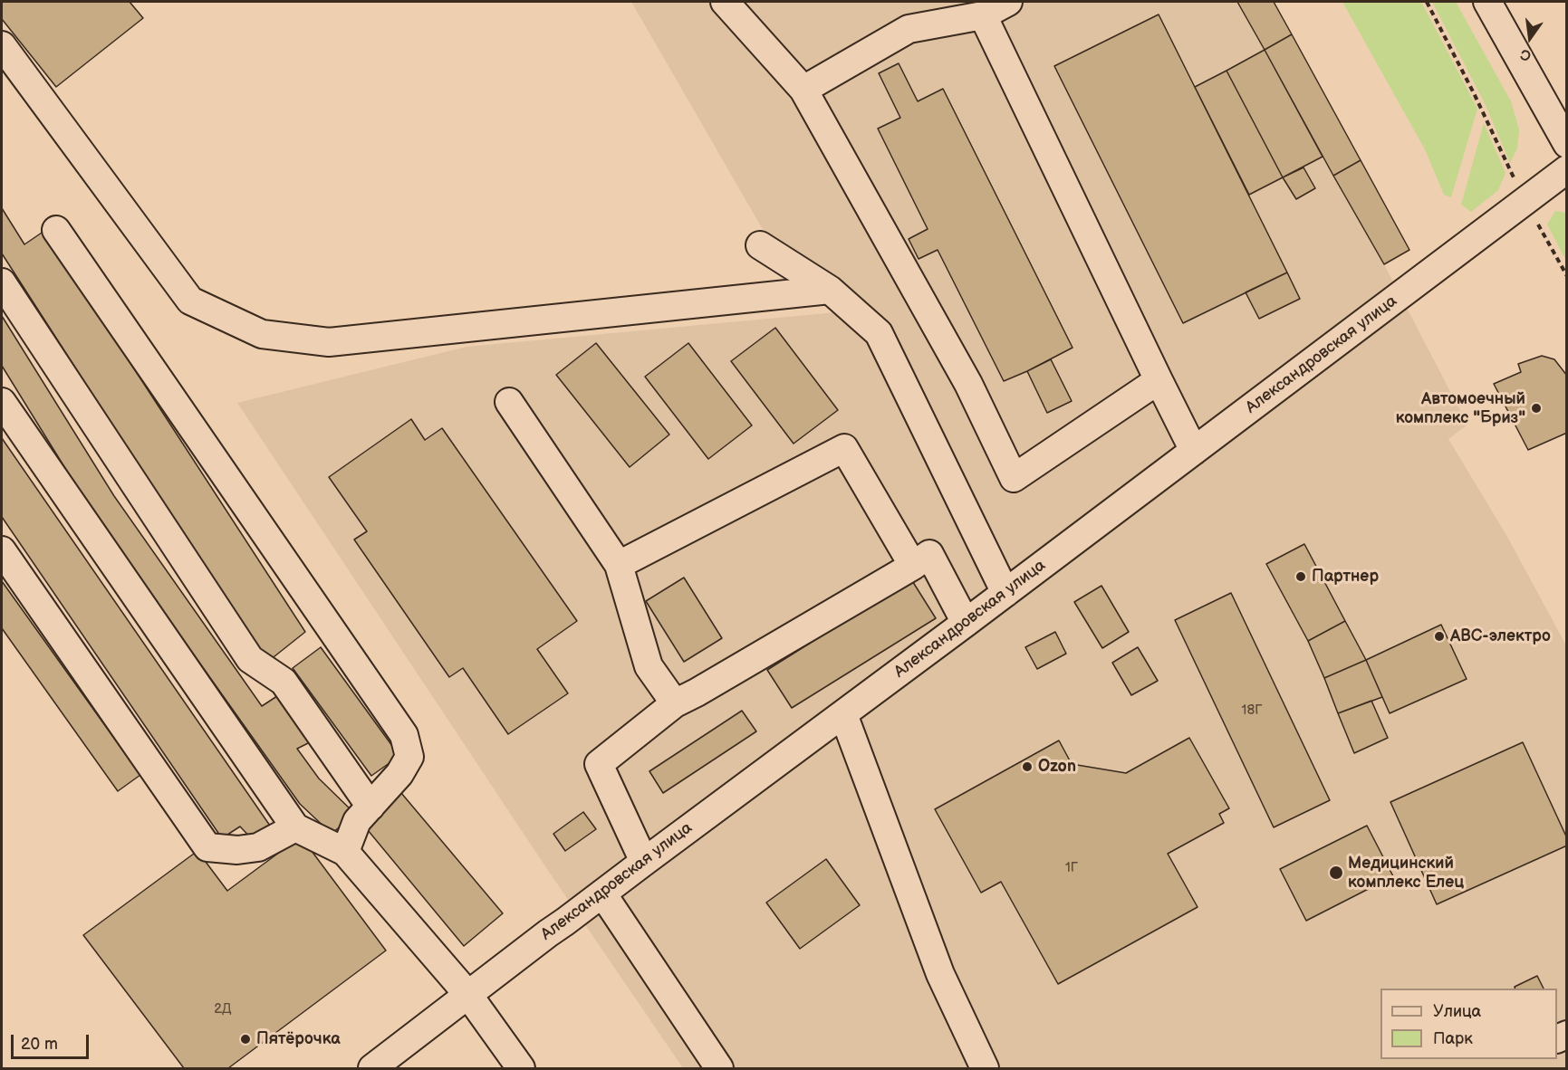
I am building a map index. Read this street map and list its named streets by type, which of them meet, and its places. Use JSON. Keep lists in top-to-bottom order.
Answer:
{
  "streets": {
    "street": ["Александровская улица"]
  },
  "places": [
    "Автомоечный комплекс \"Бриз\"",
    "Партнер",
    "АВС-электро",
    "Ozon",
    "Медицинский комплекс Елец",
    "Пятёрочка"
  ],
  "house_numbers": ["18Г", "1Г", "2Д"],
  "legend": ["Улица", "Парк"],
  "scale_bar": "20 m",
  "north": "bottom"
}
